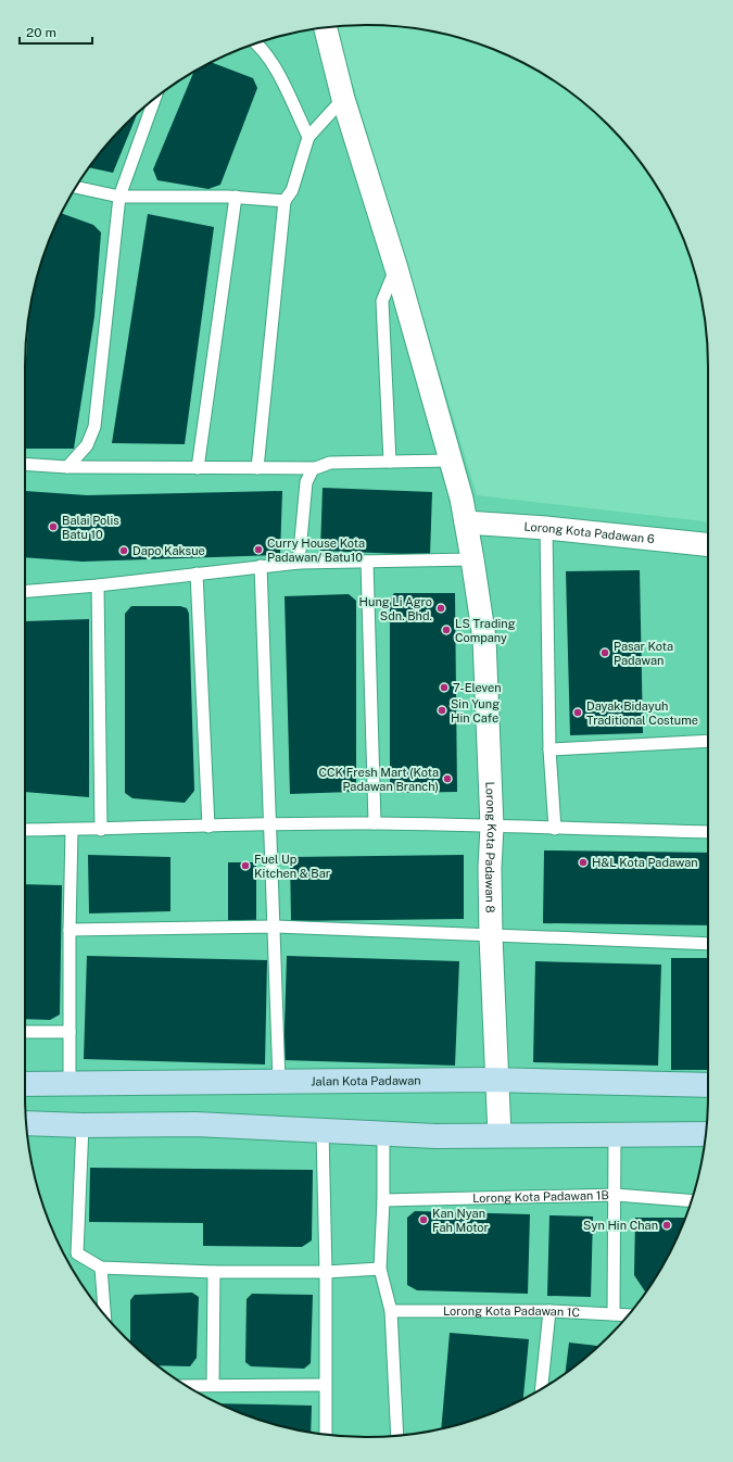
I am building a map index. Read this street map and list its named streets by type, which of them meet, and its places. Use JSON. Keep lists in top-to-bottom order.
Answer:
{
  "streets": {
    "main road": ["Jalan Kota Padawan"],
    "street": ["Lorong Kota Padawan 6", "Lorong Kota Padawan 8"],
    "lane": ["Lorong Kota Padawan 1B", "Lorong Kota Padawan 1C"]
  },
  "crossings": [
    ["Lorong Kota Padawan 6", "Lorong Kota Padawan 8"],
    ["Lorong Kota Padawan 8", "Jalan Kota Padawan"]
  ],
  "places": [
    "Balai Polis Batu 10",
    "Curry House Kota Padawan/ Batu10",
    "Dapo Kaksue",
    "Hung Li Agro Sdn. Bhd.",
    "LS Trading Company",
    "Pasar Kota Padawan",
    "7-Eleven",
    "Sin Yung Hin Cafe",
    "Dayak Bidayuh Traditional Costume",
    "CCK Fresh Mart (Kota Padawan Branch)",
    "H&L Kota Padawan",
    "Fuel Up Kitchen & Bar",
    "Kan Nyan Fah Motor",
    "Syn Hin Chan"
  ],
  "scale_bar": "20 m"
}
